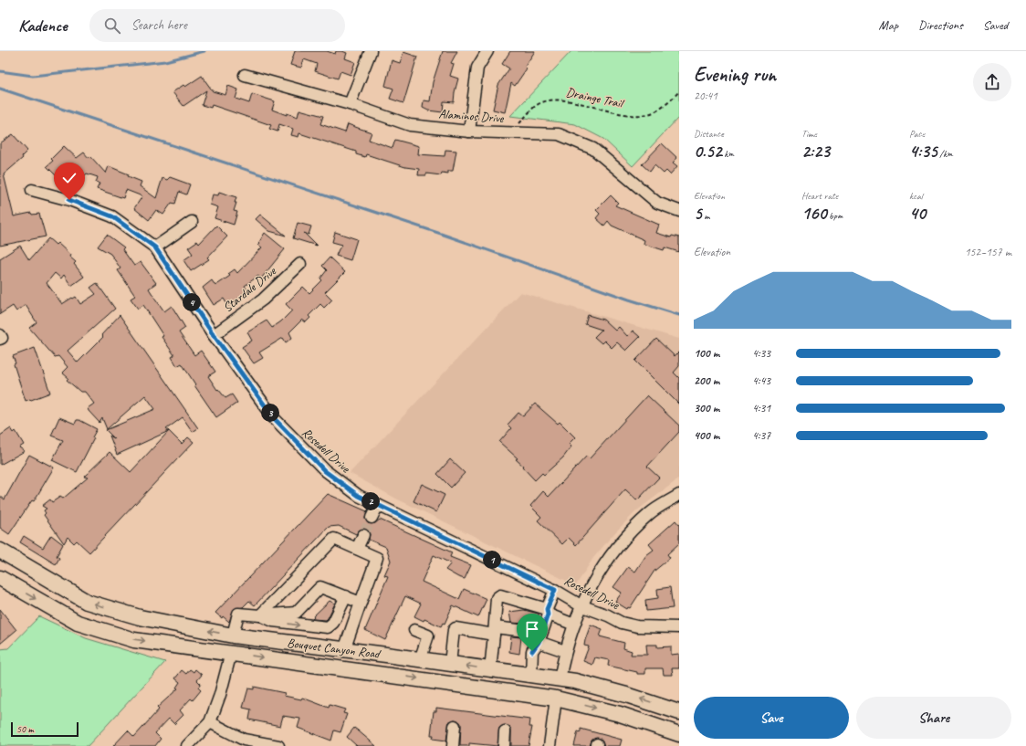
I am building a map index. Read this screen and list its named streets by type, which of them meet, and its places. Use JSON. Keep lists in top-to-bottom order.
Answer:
{
  "streets": {
    "main road": ["Bouquet Canyon Road"],
    "street": ["Alaminos Drive", "Stardale Drive", "Rosedell Drive"],
    "path": ["Drainge Trail"]
  },
  "crossings": [
    ["Drainge Trail", "Alaminos Drive"],
    ["Stardale Drive", "Rosedell Drive"]
  ],
  "scale_bar": "50 m",
  "page": {
    "header": "Kadence",
    "search": "Search here",
    "nav": ["Map", "Directions", "Saved"],
    "heading": ["Evening run", "20:41"],
    "stats": [
      ["Distance", "0.52 km"],
      ["Time", "2:23"],
      ["Pace", "4:35 /km"],
      ["Elevation", "5 m"],
      ["Heart rate", "160 bpm"],
      ["kcal", "40"]
    ],
    "chart": ["Elevation", "152–157 m"],
    "pins": [
      "4",
      "3",
      "2",
      "1"
    ],
    "list": [
      {
        "name": "100 m",
        "note": "4:33"
      },
      {
        "name": "200 m",
        "note": "4:43"
      },
      {
        "name": "300 m",
        "note": "4:31"
      },
      {
        "name": "400 m",
        "note": "4:37"
      }
    ],
    "buttons": ["Save", "Share"],
    "scale": "50 m"
  }
}
